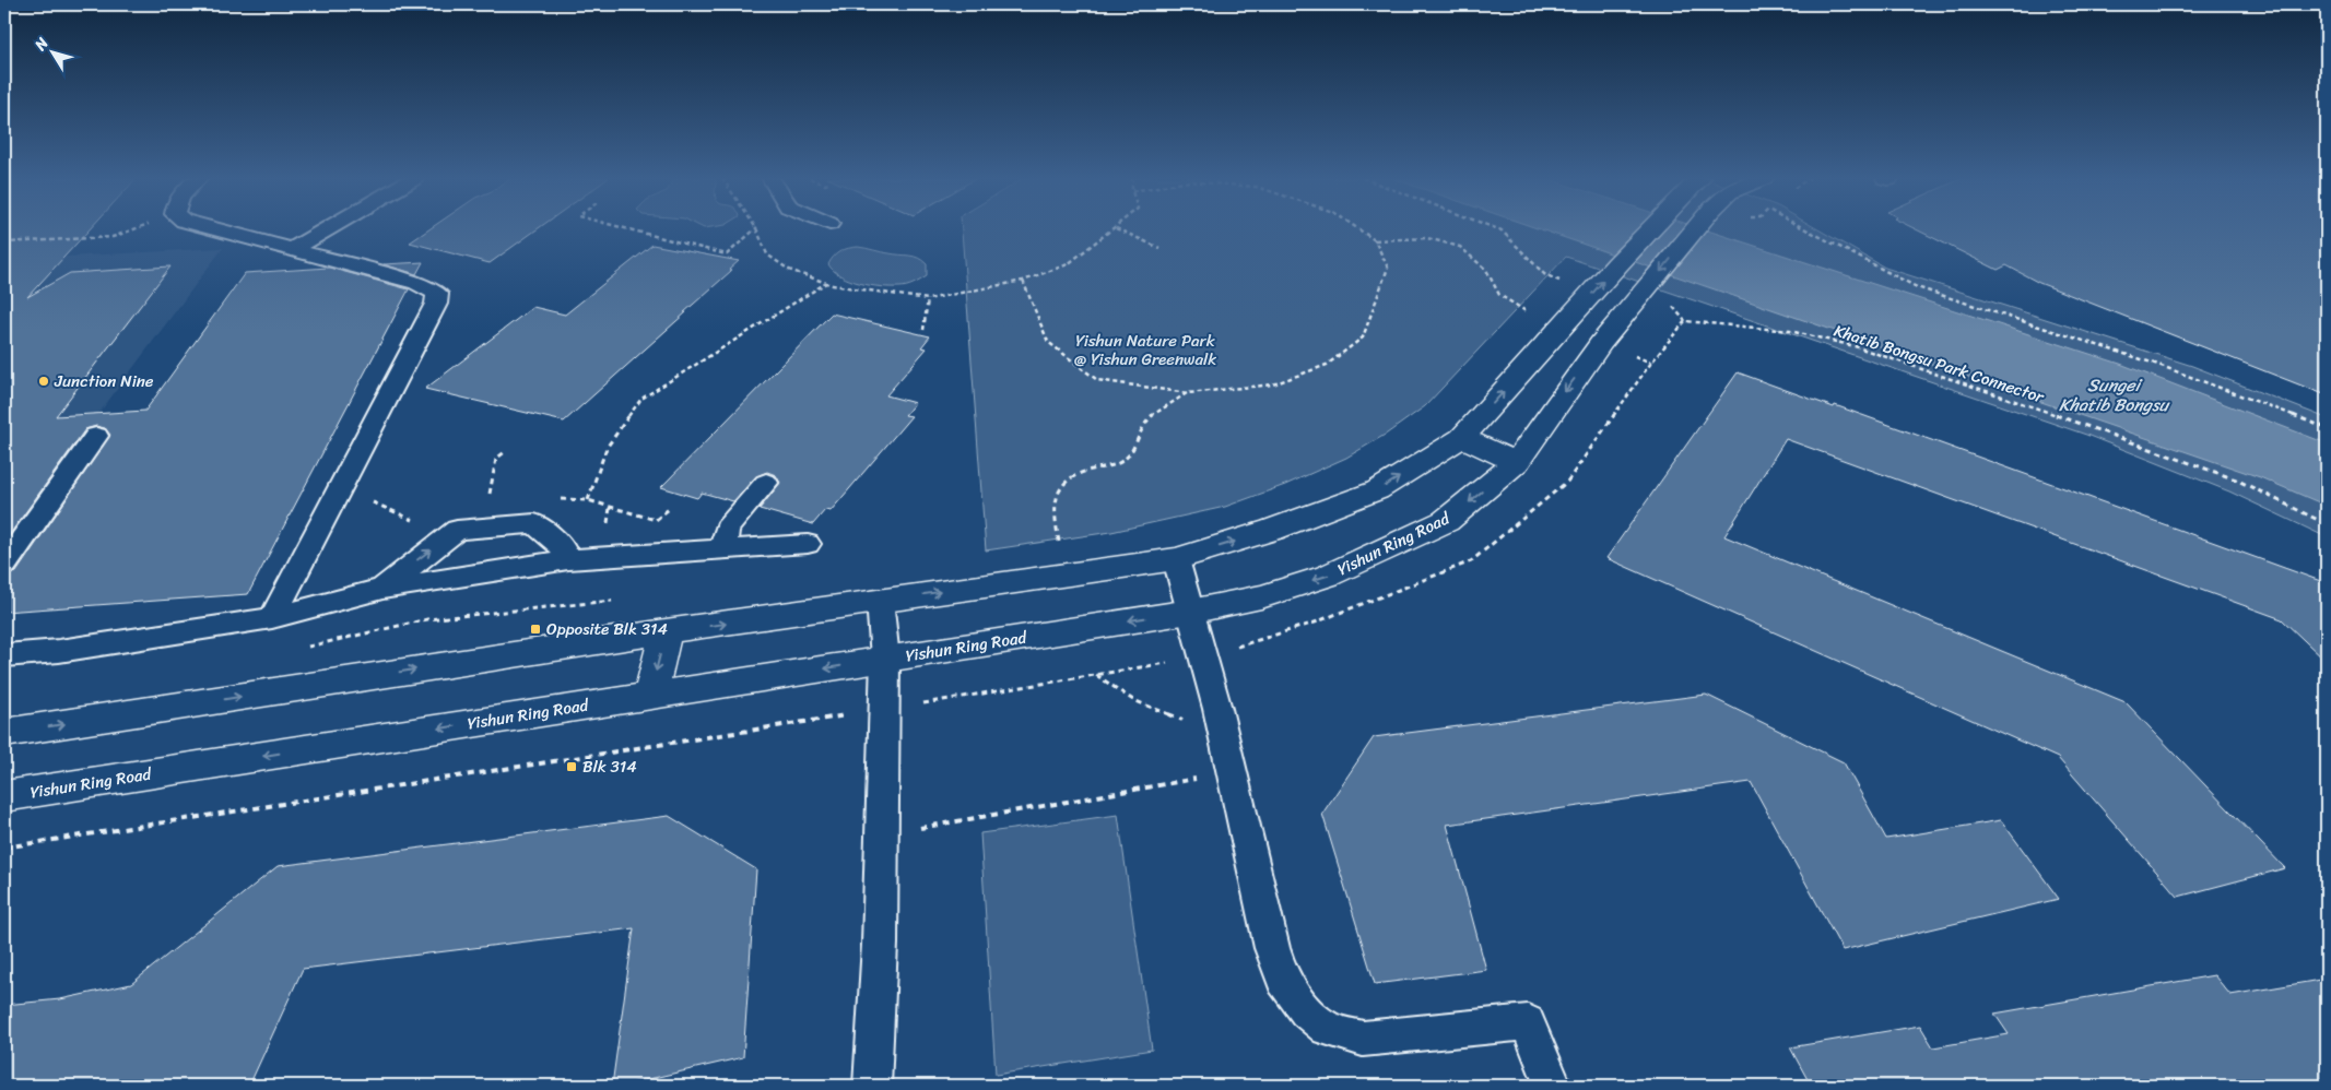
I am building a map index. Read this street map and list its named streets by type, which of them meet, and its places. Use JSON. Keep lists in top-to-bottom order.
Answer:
{
  "streets": {
    "main road": ["Yishun Ring Road"],
    "path": ["Khatib Bongsu Park Connector"]
  },
  "water": ["Sungei Khatib Bongsu"],
  "parks": ["Yishun Nature Park @ Yishun Greenwalk"],
  "places": {
    "other": ["Junction Nine"],
    "transit": ["Opposite Blk 314", "Blk 314"]
  },
  "north": "top left"
}
